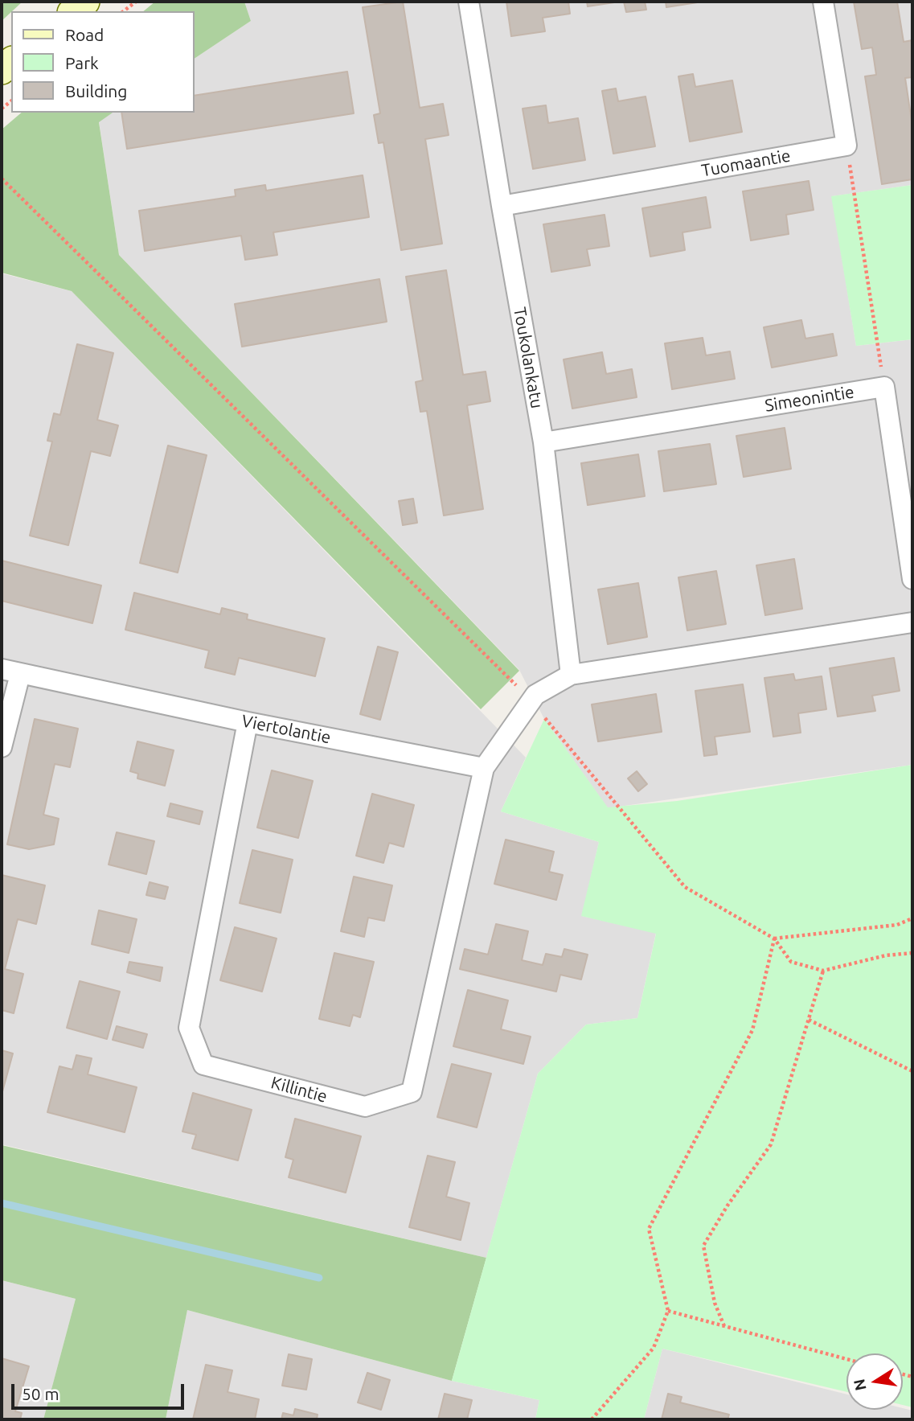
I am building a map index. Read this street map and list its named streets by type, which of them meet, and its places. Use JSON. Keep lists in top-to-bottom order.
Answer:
{
  "streets": {
    "street": [
      "Tuomaantie",
      "Toukolankatu",
      "Simeonintie",
      "Viertolantie",
      "Killintie"
    ]
  },
  "crossings": [
    ["Tuomaantie", "Toukolankatu"],
    ["Toukolankatu", "Simeonintie"],
    ["Viertolantie", "Killintie"]
  ],
  "legend": ["Road", "Park", "Building"],
  "scale_bar": "50 m",
  "north": "left"
}
